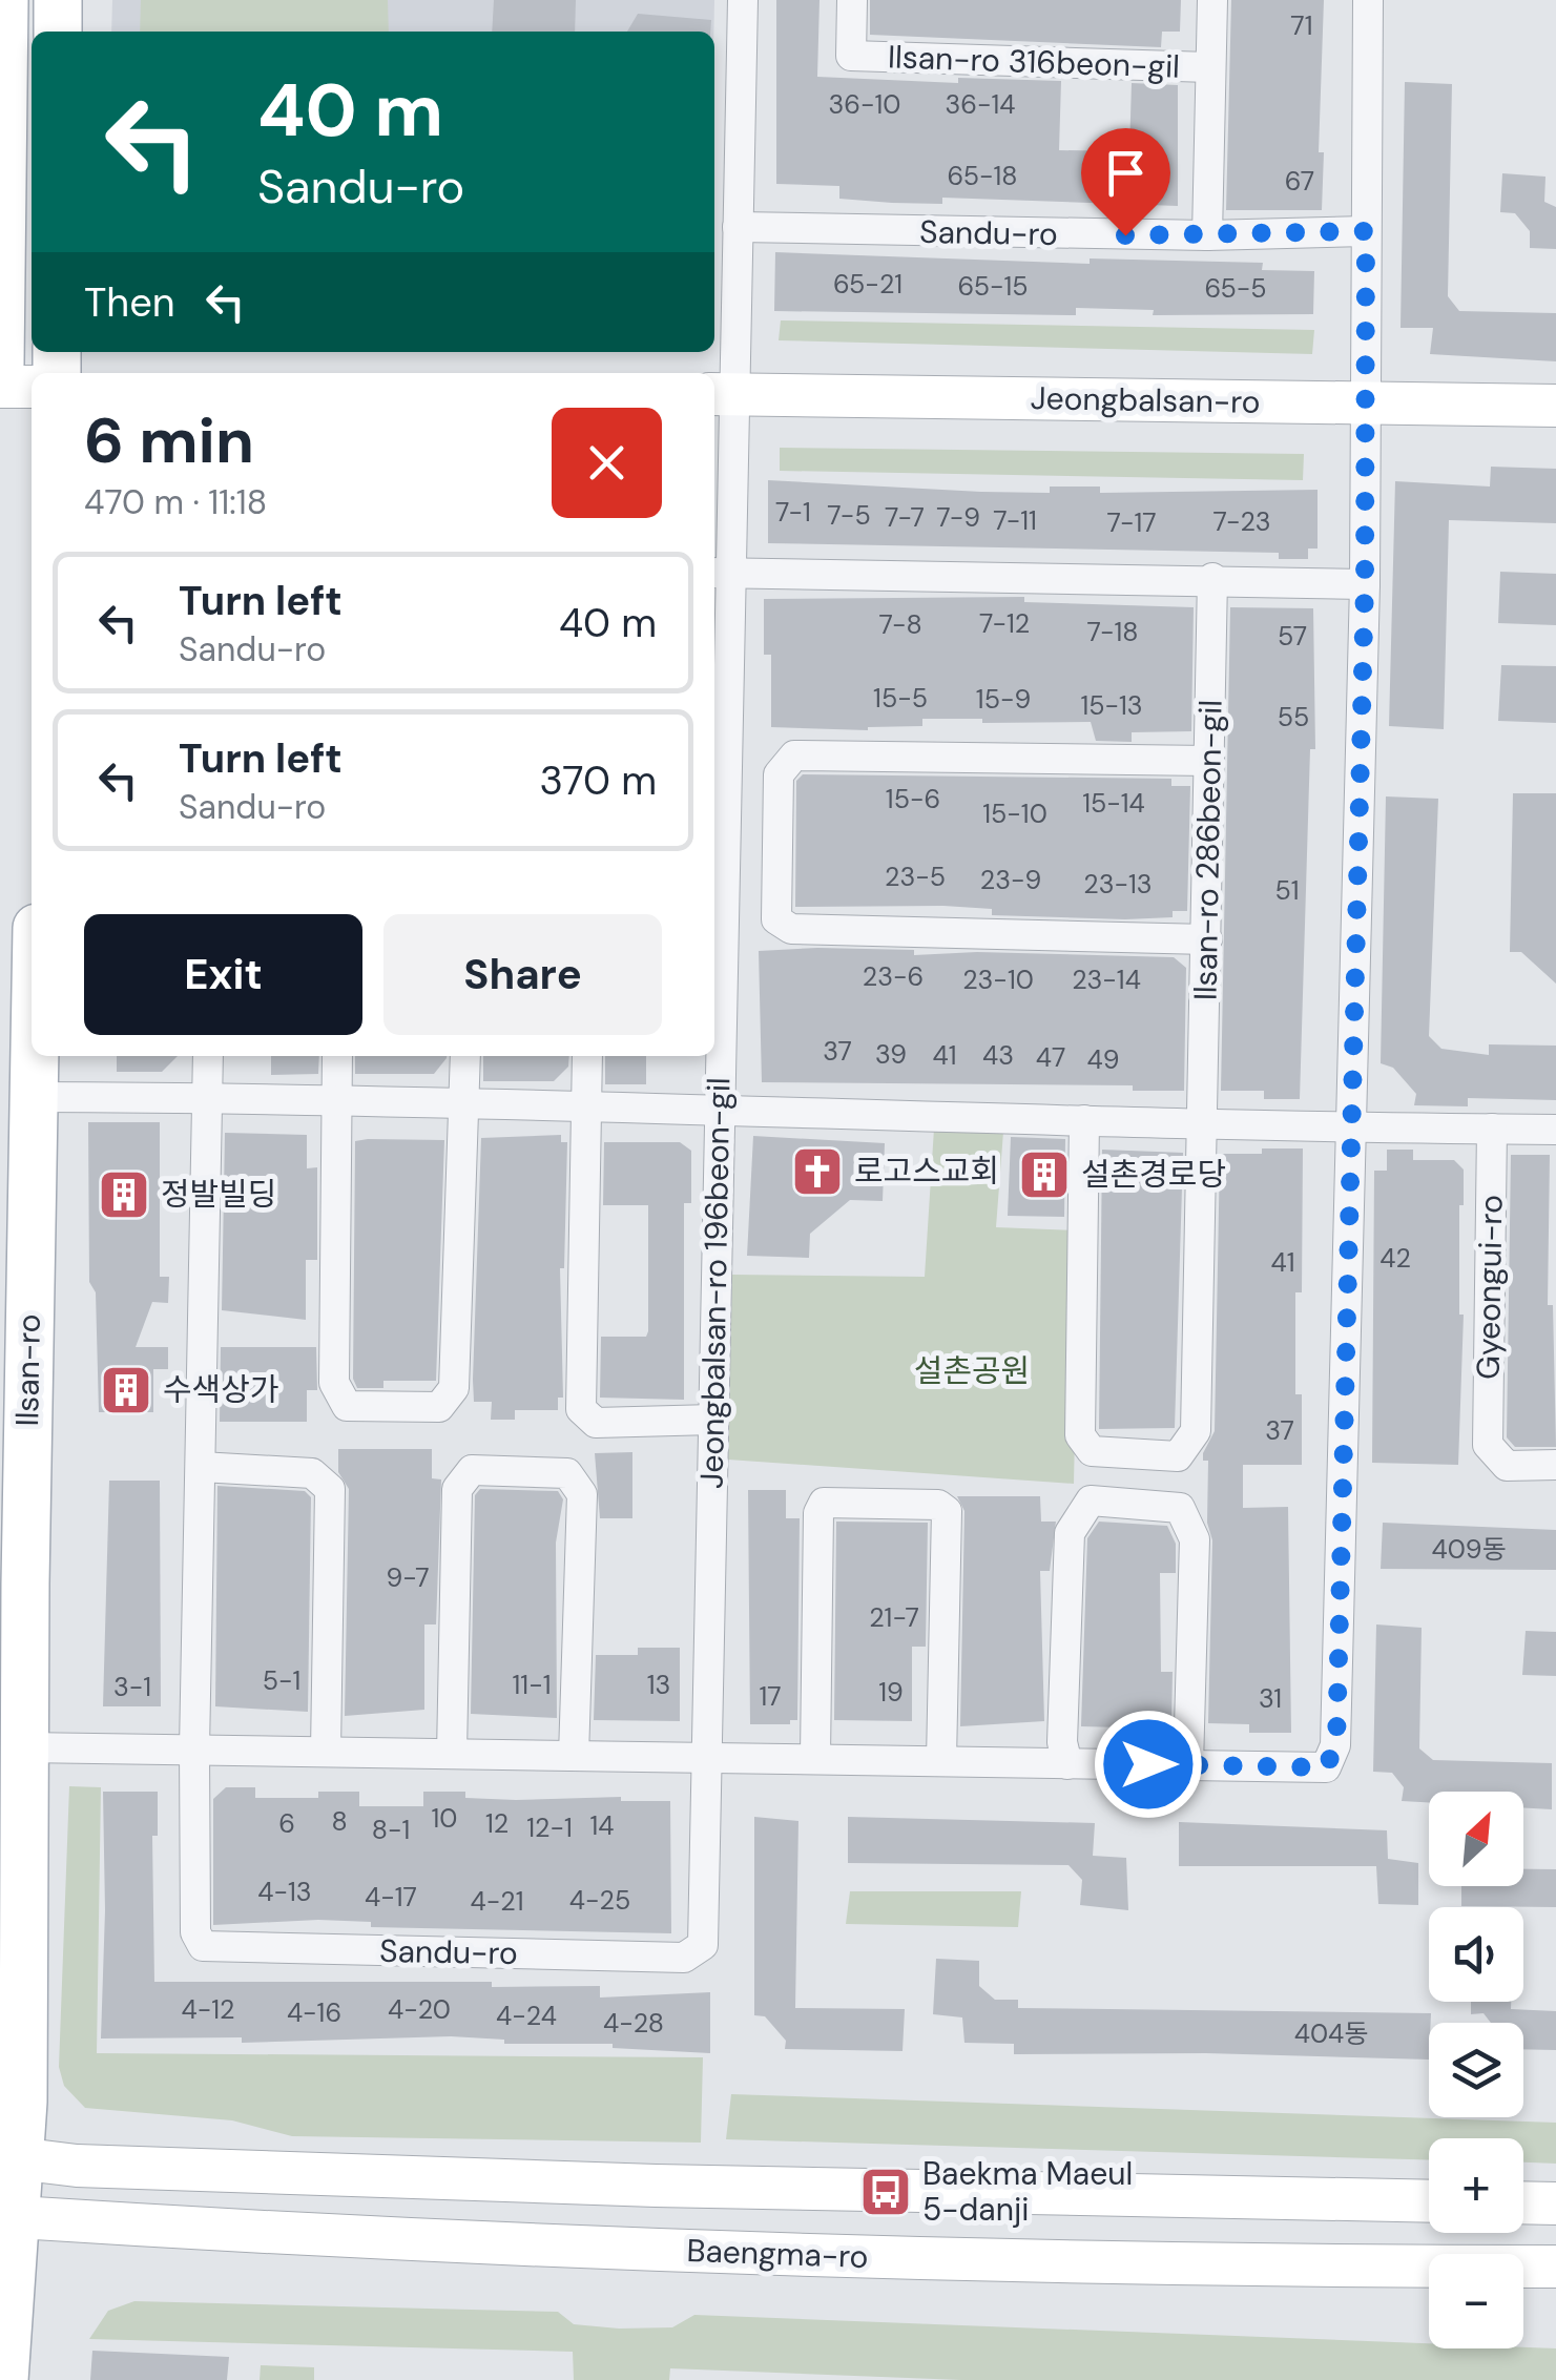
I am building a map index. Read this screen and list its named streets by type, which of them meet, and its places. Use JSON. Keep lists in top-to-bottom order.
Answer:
{
  "streets": {
    "main road": ["Jeongbalsan-ro", "Ilsan-ro", "Baengma-ro"],
    "street": [
      "Ilsan-ro 316beon-gil",
      "Sandu-ro",
      "Ilsan-ro 286beon-gil",
      "Jeongbalsan-ro 196beon-gil",
      "Gyeongui-ro"
    ]
  },
  "crossings": [
    ["Ilsan-ro 316beon-gil", "Sandu-ro"],
    ["Sandu-ro", "Jeongbalsan-ro 196beon-gil"],
    ["Jeongbalsan-ro", "Jeongbalsan-ro 196beon-gil"],
    ["Ilsan-ro", "Baengma-ro"]
  ],
  "parks": ["설촌공원"],
  "places": {
    "church": ["로고스교회"],
    "building": ["설촌경로당", "정발빌딩", "수색상가"],
    "bus stop": ["Baekma Maeul 5-danji"]
  },
  "house_numbers": [
    "71",
    "36-10",
    "36-14",
    "65-18",
    "67",
    "65-21",
    "65-15",
    "65-5",
    "7-1",
    "7-5",
    "7-7",
    "7-9",
    "7-11",
    "7-23",
    "7-17",
    "7-12",
    "7-8",
    "7-18",
    "57",
    "15-5",
    "15-9",
    "15-13",
    "55",
    "15-6",
    "15-14",
    "15-10",
    "23-5",
    "23-9",
    "23-13",
    "51",
    "23-6",
    "23-10",
    "23-14",
    "37",
    "39",
    "41",
    "43",
    "47",
    "49",
    "42",
    "41",
    "37",
    "409동",
    "9-7",
    "21-7",
    "5-1",
    "11-1",
    "13",
    "3-1",
    "19",
    "17",
    "31",
    "10",
    "8",
    "6",
    "12",
    "14",
    "12-1",
    "8-1",
    "4-13",
    "4-17",
    "4-25",
    "4-21",
    "4-12",
    "4-20",
    "4-16",
    "4-24",
    "4-28",
    "404동"
  ],
  "north": "top right",
  "page": {
    "turn": ["40 m", "Sandu-ro"],
    "then": "Then",
    "heading": ["6 min", "470 m · 11:18"],
    "list": [
      {
        "name": "Turn left",
        "note": "Sandu-ro",
        "value": "40 m"
      },
      {
        "name": "Turn left",
        "note": "Sandu-ro",
        "value": "370 m"
      }
    ],
    "buttons": ["Exit", "Share"],
    "map_buttons": ["+", "−"]
  }
}
